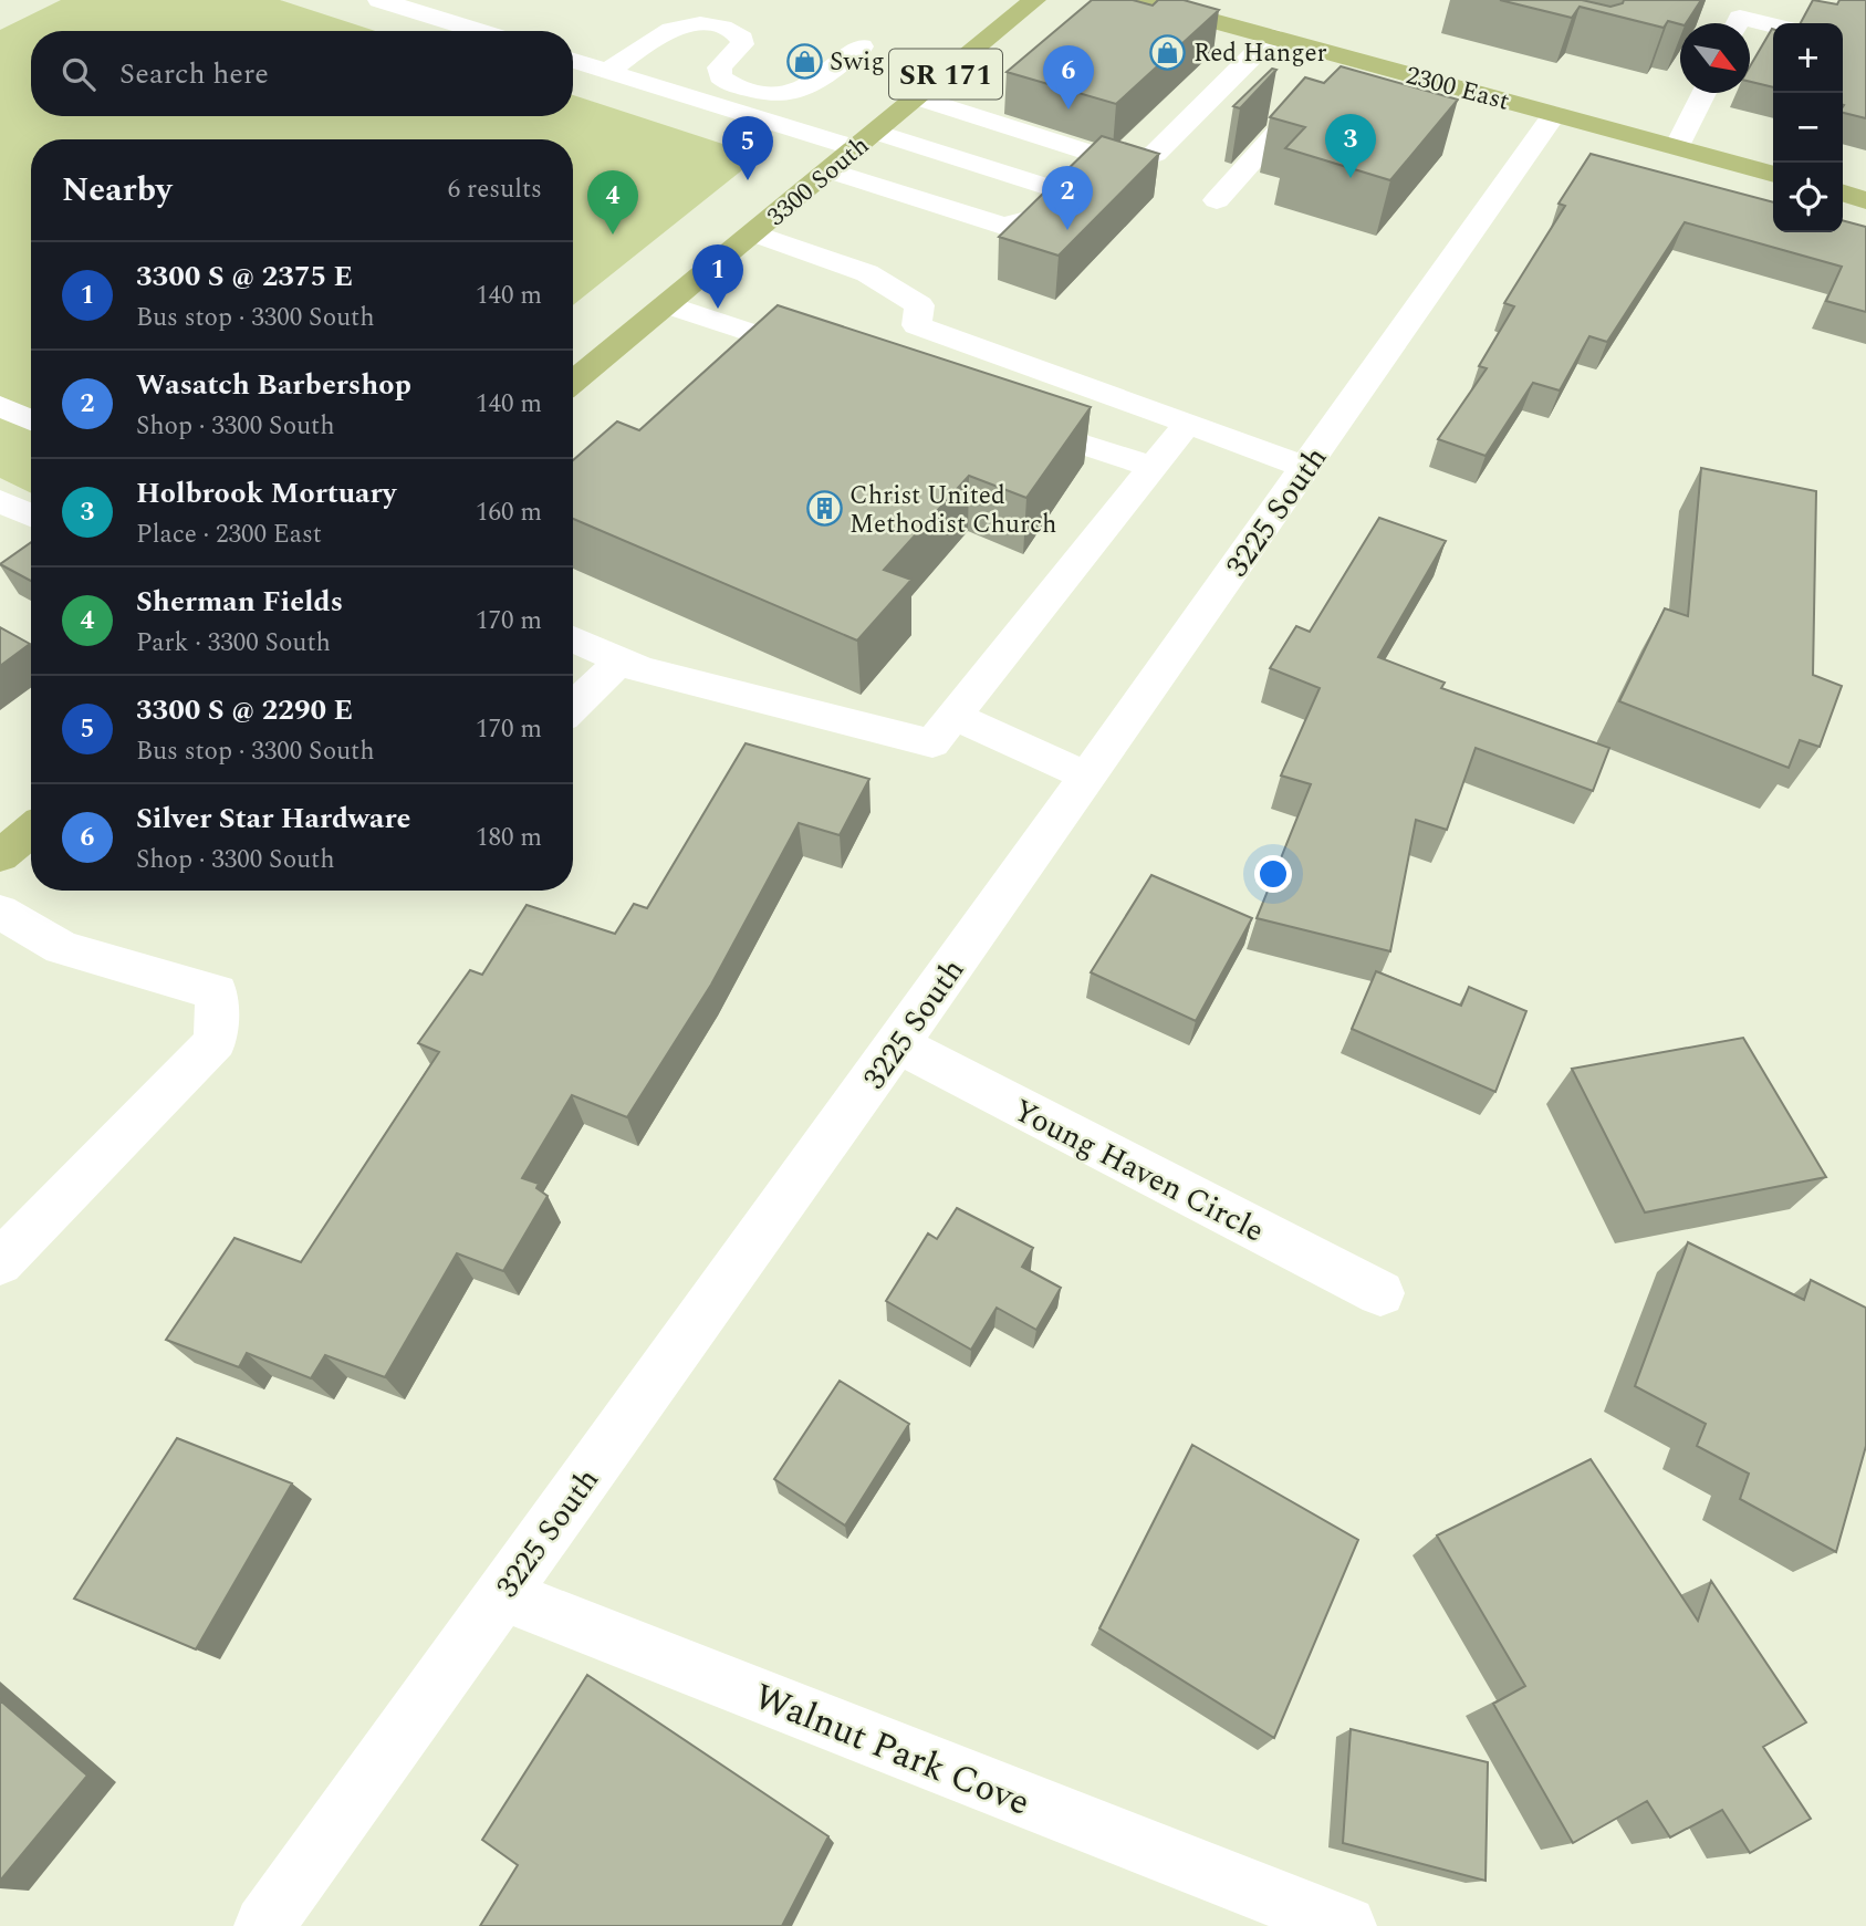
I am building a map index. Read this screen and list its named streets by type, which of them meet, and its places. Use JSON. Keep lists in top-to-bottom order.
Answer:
{
  "streets": {
    "main road": ["SR 171", "2300 East", "3300 South"],
    "street": ["3225 South", "Young Haven Circle", "Walnut Park Cove"]
  },
  "crossings": [
    ["2300 East", "3225 South"],
    ["3225 South", "Young Haven Circle"],
    ["3225 South", "Walnut Park Cove"]
  ],
  "places": {
    "shop": ["Red Hanger", "Swig"],
    "building": ["Christ United Methodist Church"]
  },
  "north": "bottom right",
  "page": {
    "map_buttons": ["+", "−"],
    "search": "Search here",
    "pins": [
      "6",
      "3",
      "5",
      "2",
      "4",
      "1"
    ],
    "heading": ["Nearby", "6 results"],
    "list": [
      {
        "mark": "1",
        "name": "3300 S @ 2375 E",
        "note": "Bus stop · 3300 South",
        "value": "140 m"
      },
      {
        "mark": "2",
        "name": "Wasatch Barbershop",
        "note": "Shop · 3300 South",
        "value": "140 m"
      },
      {
        "mark": "3",
        "name": "Holbrook Mortuary",
        "note": "Place · 2300 East",
        "value": "160 m"
      },
      {
        "mark": "4",
        "name": "Sherman Fields",
        "note": "Park · 3300 South",
        "value": "170 m"
      },
      {
        "mark": "5",
        "name": "3300 S @ 2290 E",
        "note": "Bus stop · 3300 South",
        "value": "170 m"
      },
      {
        "mark": "6",
        "name": "Silver Star Hardware",
        "note": "Shop · 3300 South",
        "value": "180 m"
      }
    ]
  }
}
